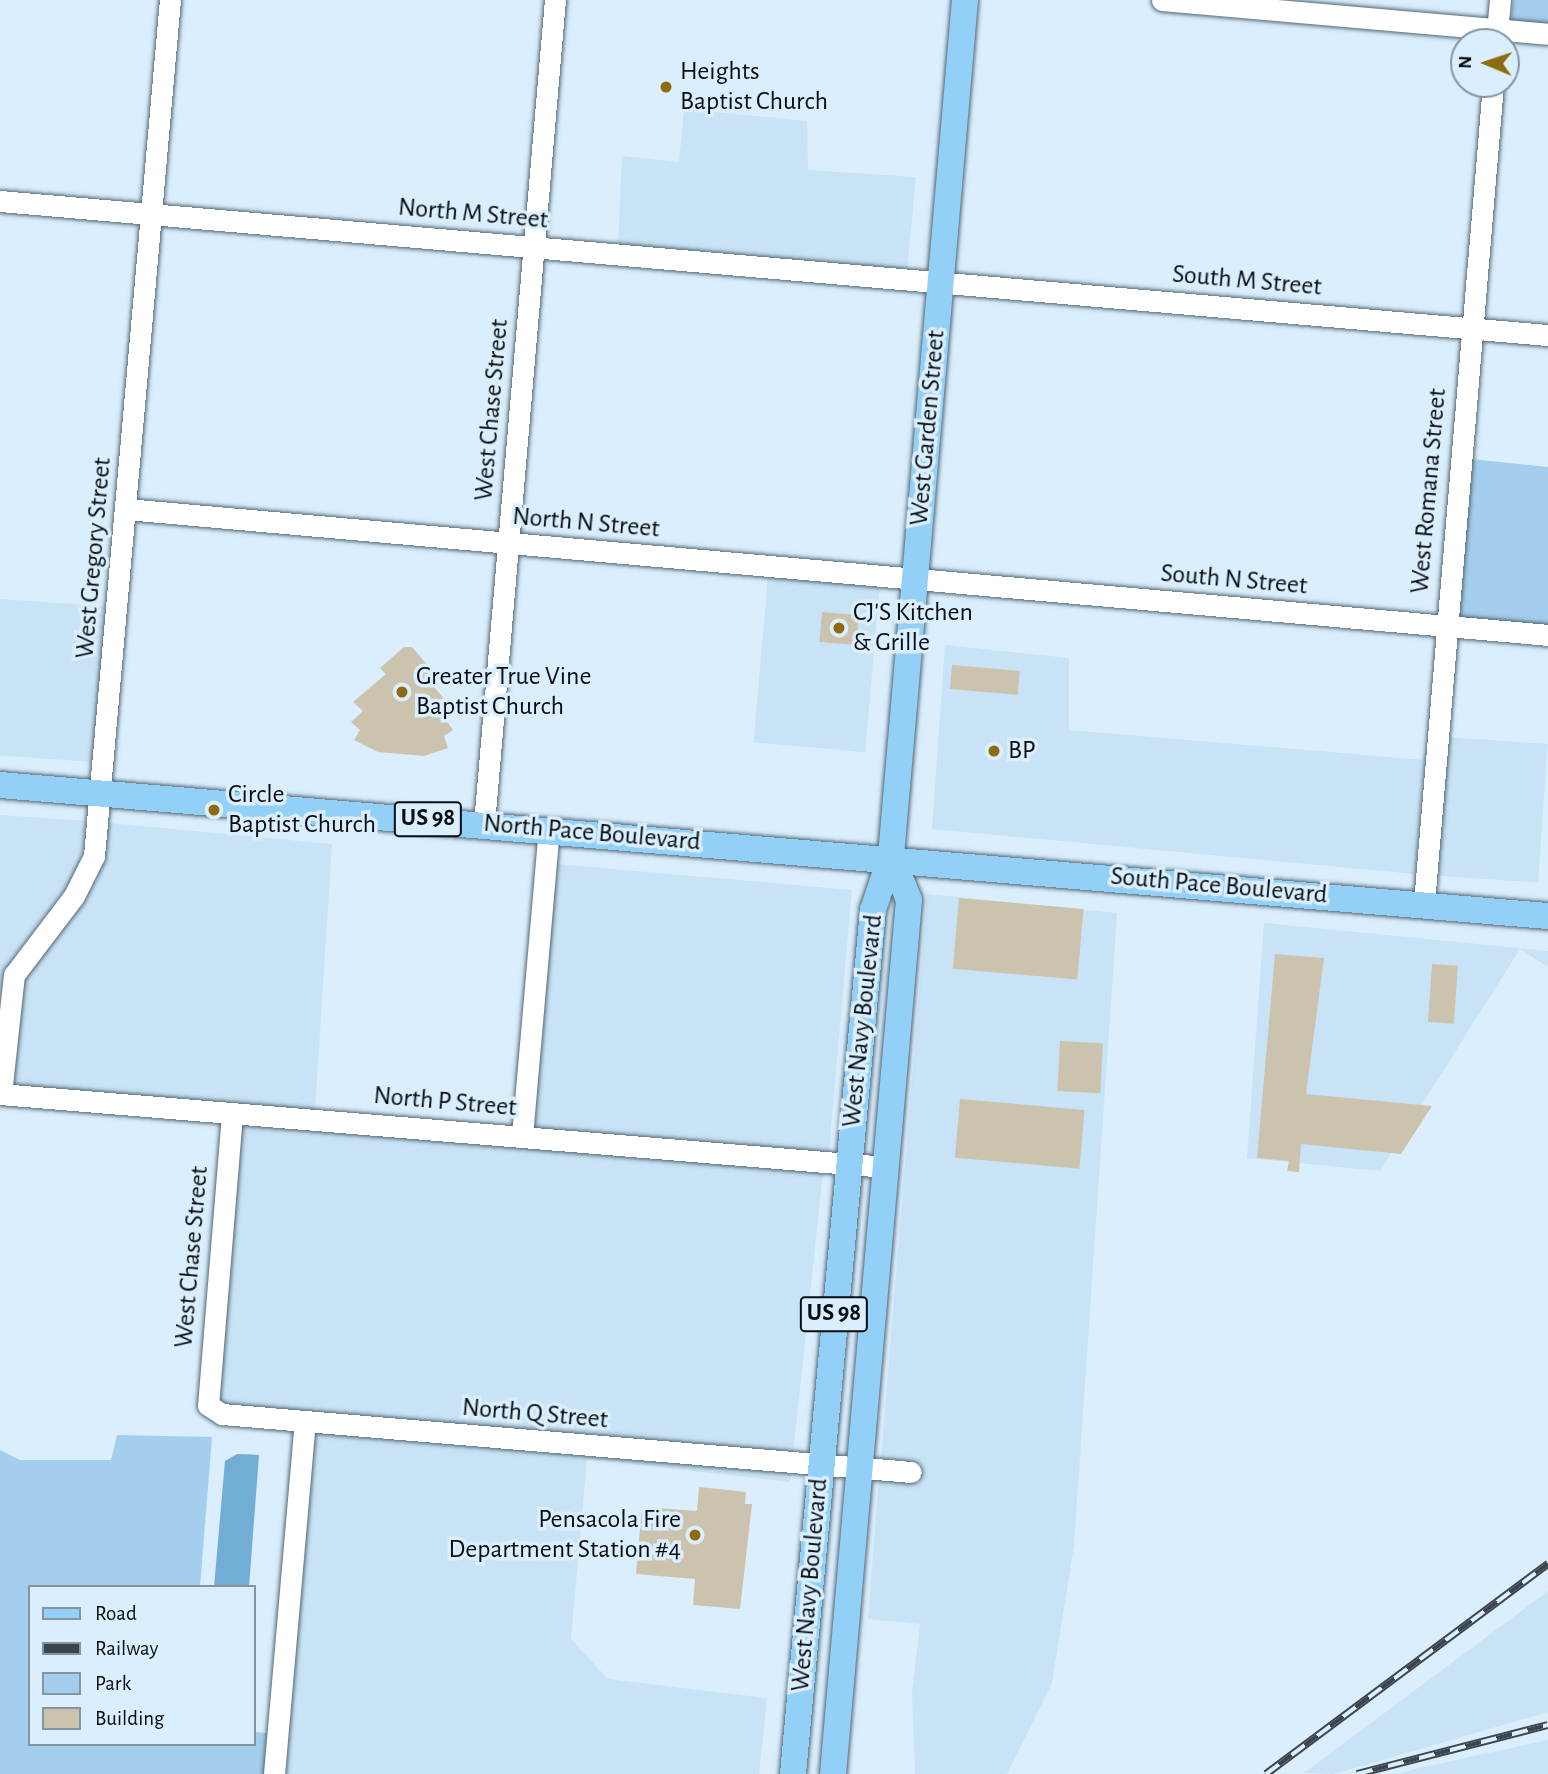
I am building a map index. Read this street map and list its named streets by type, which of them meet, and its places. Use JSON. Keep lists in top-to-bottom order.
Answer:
{
  "streets": {
    "main road": [
      "West Garden Street",
      "US 98",
      "North Pace Boulevard",
      "South Pace Boulevard",
      "West Navy Boulevard"
    ],
    "street": [
      "North M Street",
      "South M Street",
      "West Chase Street",
      "West Romana Street",
      "North N Street",
      "West Gregory Street",
      "South N Street",
      "North P Street",
      "North Q Street"
    ]
  },
  "crossings": [
    ["North M Street", "South M Street"],
    ["North M Street", "West Chase Street"],
    ["North M Street", "West Garden Street"],
    ["North M Street", "West Gregory Street"],
    ["South M Street", "West Garden Street"],
    ["South M Street", "West Romana Street"],
    ["West Chase Street", "North N Street"],
    ["West Chase Street", "North Pace Boulevard"],
    ["West Chase Street", "North P Street"],
    ["West Chase Street", "North Q Street"],
    ["West Garden Street", "North N Street"],
    ["West Garden Street", "South N Street"],
    ["West Garden Street", "North Pace Boulevard"],
    ["West Garden Street", "South Pace Boulevard"],
    ["West Garden Street", "West Navy Boulevard"],
    ["West Romana Street", "South N Street"],
    ["West Romana Street", "South Pace Boulevard"],
    ["North N Street", "West Gregory Street"],
    ["North N Street", "South N Street"],
    ["West Gregory Street", "North Pace Boulevard"],
    ["West Gregory Street", "North P Street"],
    ["North Pace Boulevard", "South Pace Boulevard"],
    ["North Pace Boulevard", "West Navy Boulevard"],
    ["South Pace Boulevard", "West Navy Boulevard"],
    ["West Navy Boulevard", "North P Street"],
    ["West Navy Boulevard", "North Q Street"]
  ],
  "places": [
    "Heights Baptist Church",
    "CJ'S Kitchen & Grille",
    "Greater True Vine Baptist Church",
    "BP",
    "Circle Baptist Church",
    "Pensacola Fire Department Station #4"
  ],
  "legend": [
    "Road",
    "Railway",
    "Park",
    "Building"
  ],
  "north": "left"
}
